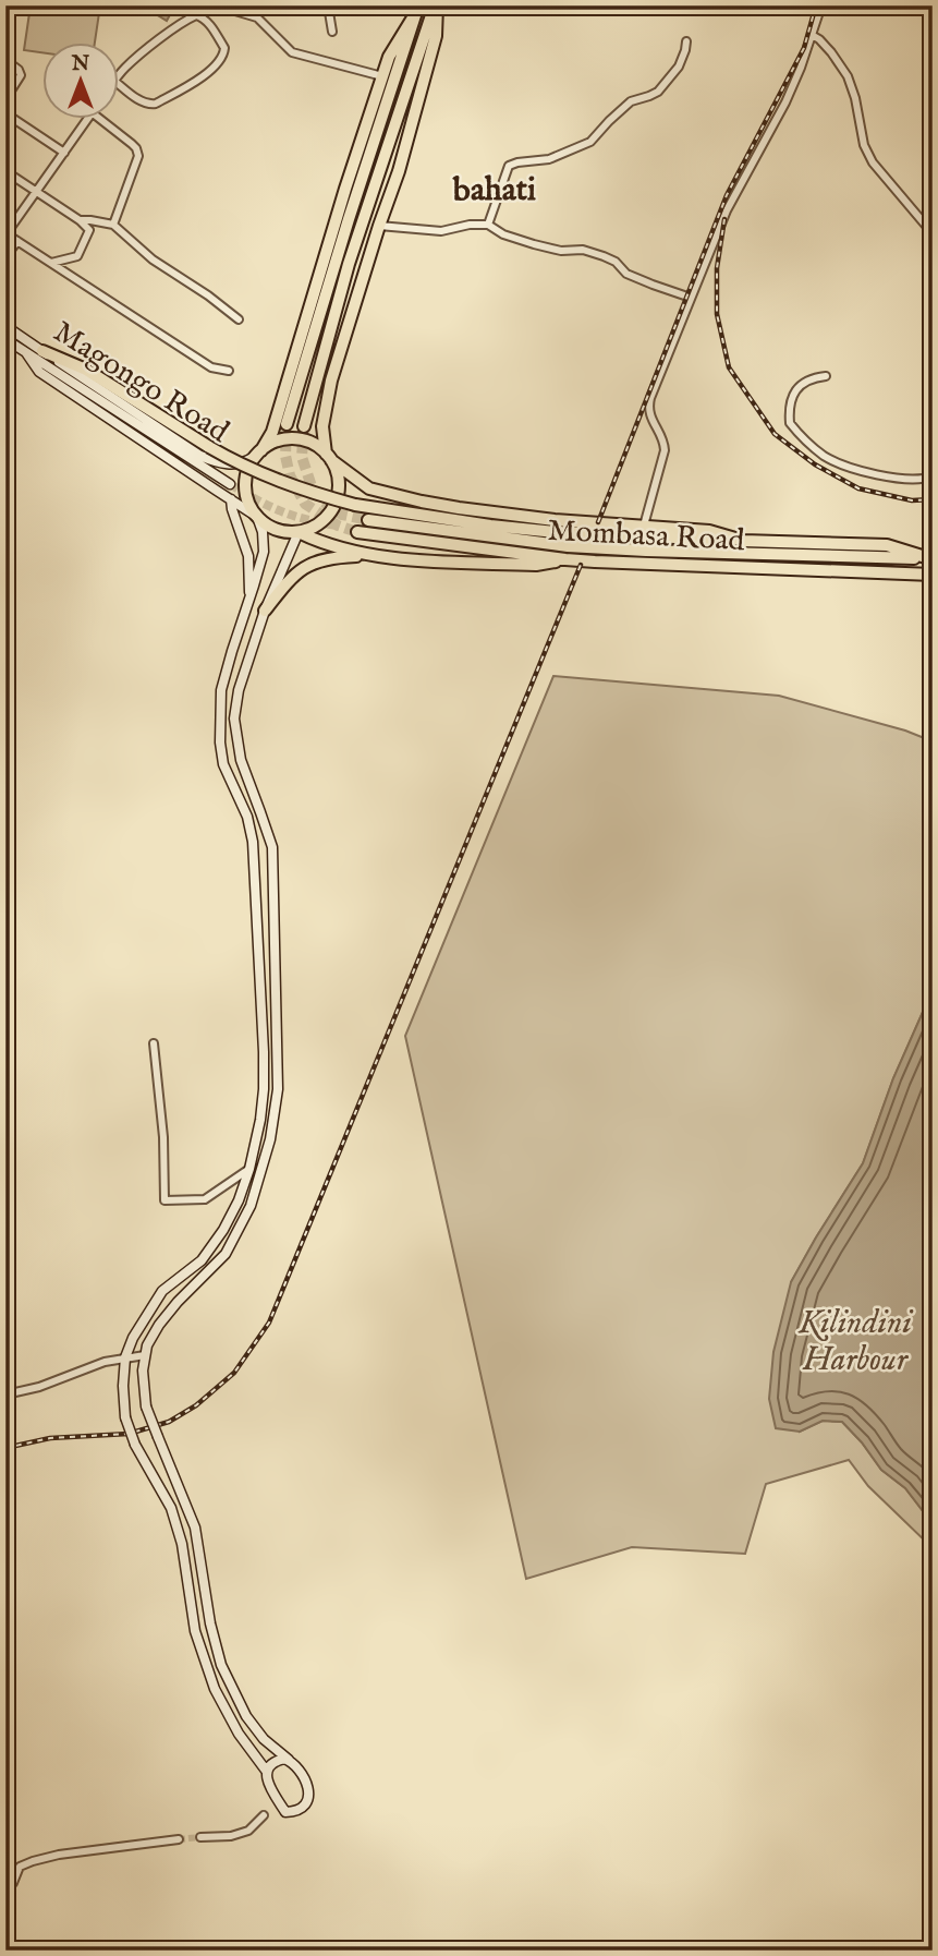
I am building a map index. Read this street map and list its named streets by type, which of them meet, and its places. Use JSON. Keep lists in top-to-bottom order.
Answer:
{
  "streets": {
    "highway": ["Mombasa Road"],
    "main road": ["Magongo Road"]
  },
  "districts": ["bahati"],
  "water": ["Kilindini Harbour"],
  "north": "top"
}
